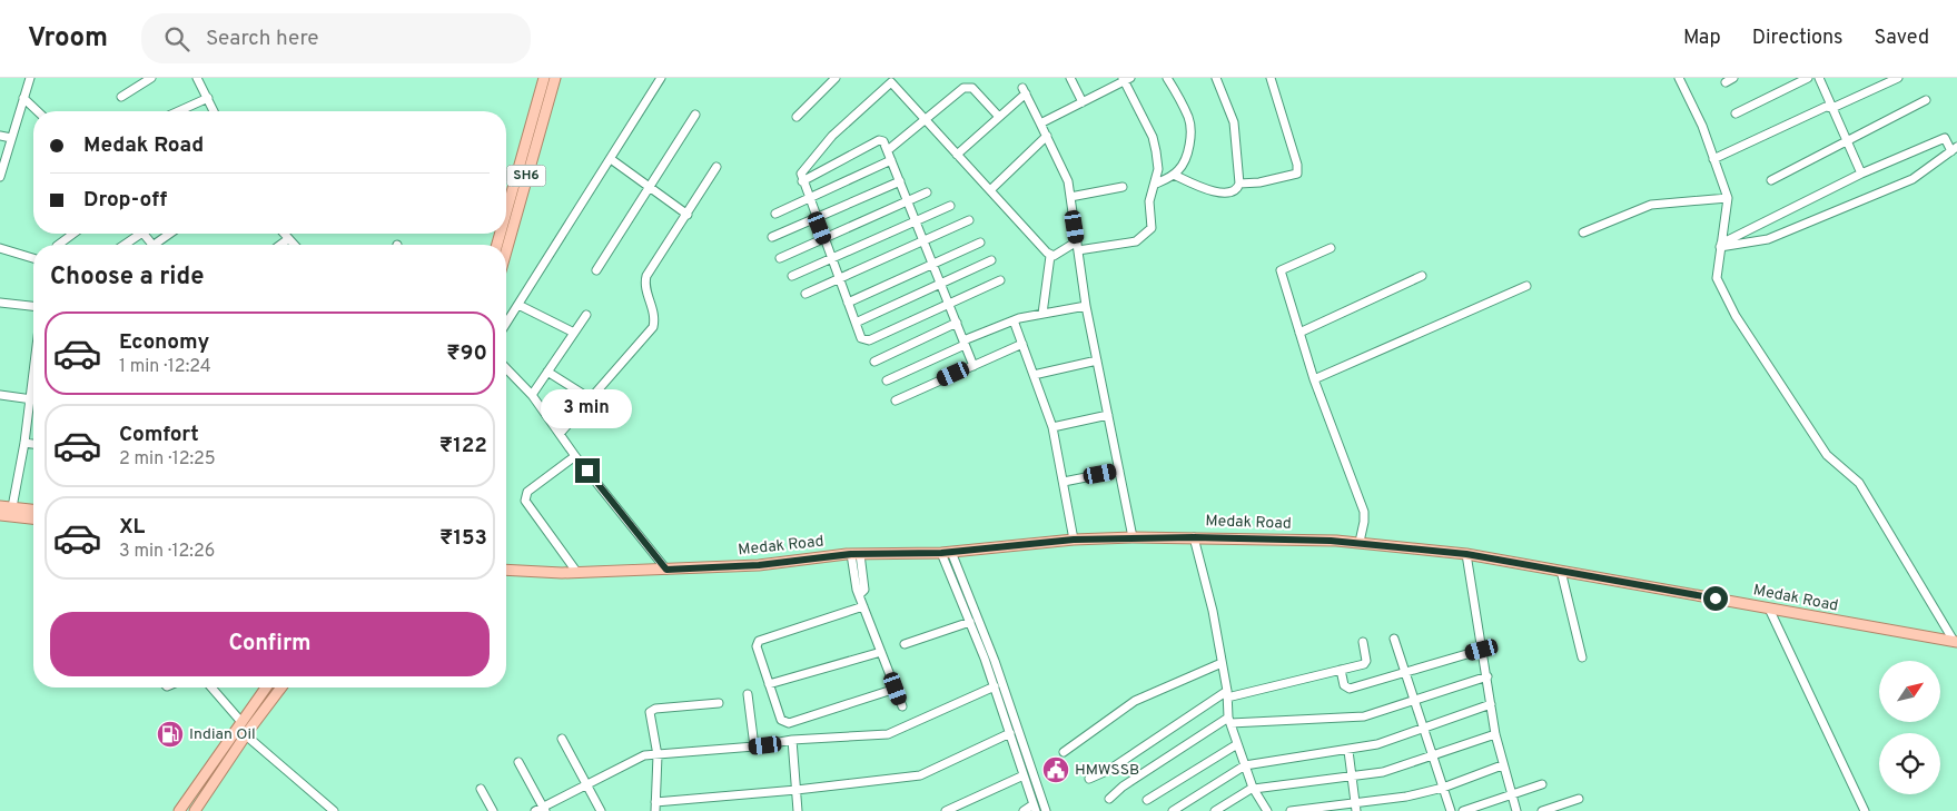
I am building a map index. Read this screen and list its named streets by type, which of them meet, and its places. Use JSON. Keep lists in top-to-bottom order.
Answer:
{
  "streets": {
    "main road": ["SH6", "Medak Road"]
  },
  "places": {
    "fuel station": ["Indian Oil"],
    "public building": ["HMWSSB"]
  },
  "north": "top right",
  "page": {
    "header": "Vroom",
    "search": "Search here",
    "nav": ["Map", "Directions", "Saved"],
    "banner": ["Medak Road", "Drop-off"],
    "heading": "Choose a ride",
    "list": [
      {
        "name": "Economy",
        "note": "1 min · 12:24",
        "value": "₹90"
      },
      {
        "name": "Comfort",
        "note": "2 min · 12:25",
        "value": "₹122"
      },
      {
        "name": "XL",
        "note": "3 min · 12:26",
        "value": "₹153"
      }
    ],
    "bubble": "3 min",
    "buttons": "Confirm"
  }
}
